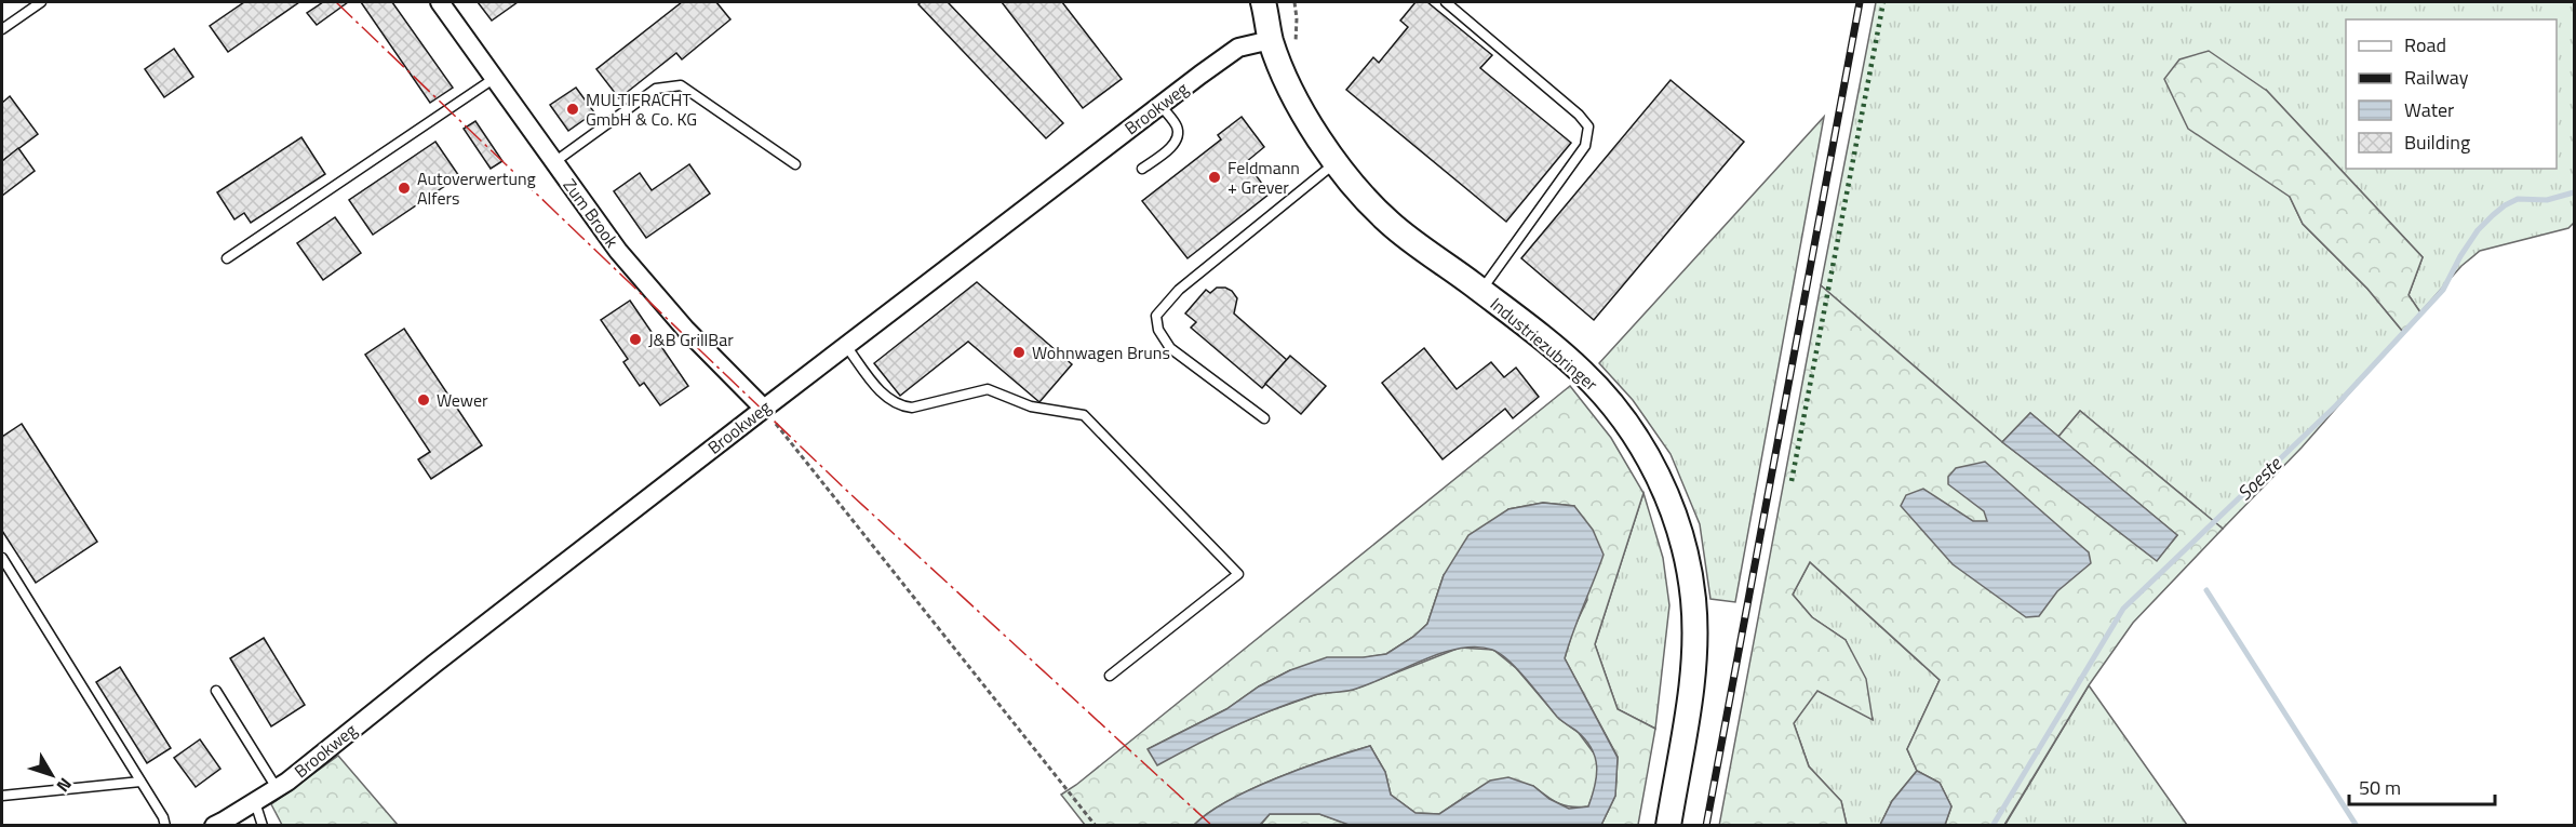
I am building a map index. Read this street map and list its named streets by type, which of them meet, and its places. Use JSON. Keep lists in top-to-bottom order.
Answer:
{
  "streets": {
    "street": ["Brookweg", "Zum Brook", "Industriezubringer"]
  },
  "crossings": [
    ["Brookweg", "Zum Brook"],
    ["Brookweg", "Industriezubringer"]
  ],
  "water": ["Soeste"],
  "places": [
    "MULTIFRACHT GmbH & Co. KG",
    "Feldmann + Grever",
    "Autoverwertung Alfers",
    "J&B GrillBar",
    "Wohnwagen Bruns",
    "Wewer"
  ],
  "legend": [
    "Road",
    "Railway",
    "Water",
    "Building"
  ],
  "scale_bar": "50 m",
  "north": "bottom right"
}
